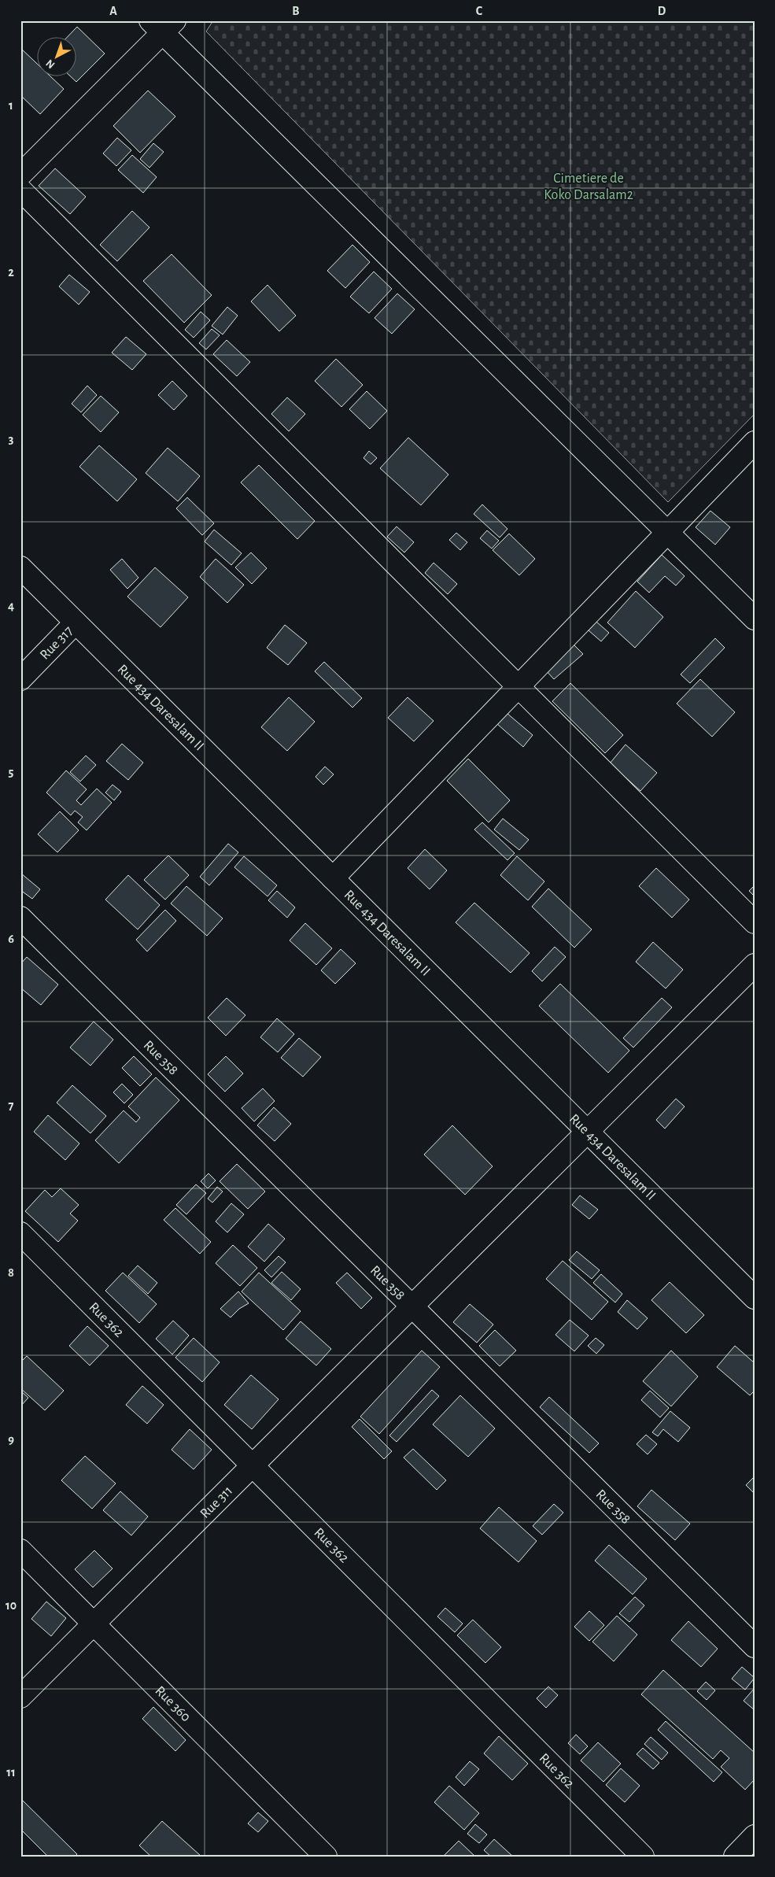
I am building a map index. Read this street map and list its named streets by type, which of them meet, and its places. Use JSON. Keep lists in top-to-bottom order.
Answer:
{
  "streets": {
    "street": [
      "Rue 317",
      "Rue 434 Daresalam II",
      "Rue 358",
      "Rue 362",
      "Rue 311",
      "Rue 360"
    ]
  },
  "crossings": [
    ["Rue 317", "Rue 434 Daresalam II"],
    ["Rue 434 Daresalam II", "Rue 311"],
    ["Rue 358", "Rue 311"],
    ["Rue 362", "Rue 311"],
    ["Rue 311", "Rue 360"]
  ],
  "parks": ["Cimetiere de Koko Darsalam2"],
  "north": "bottom left",
  "grid": {
    "columns": [
      "A",
      "B",
      "C",
      "D"
    ],
    "rows": [
      "1",
      "2",
      "3",
      "4",
      "5",
      "6",
      "7",
      "8",
      "9",
      "10",
      "11"
    ]
  }
}
